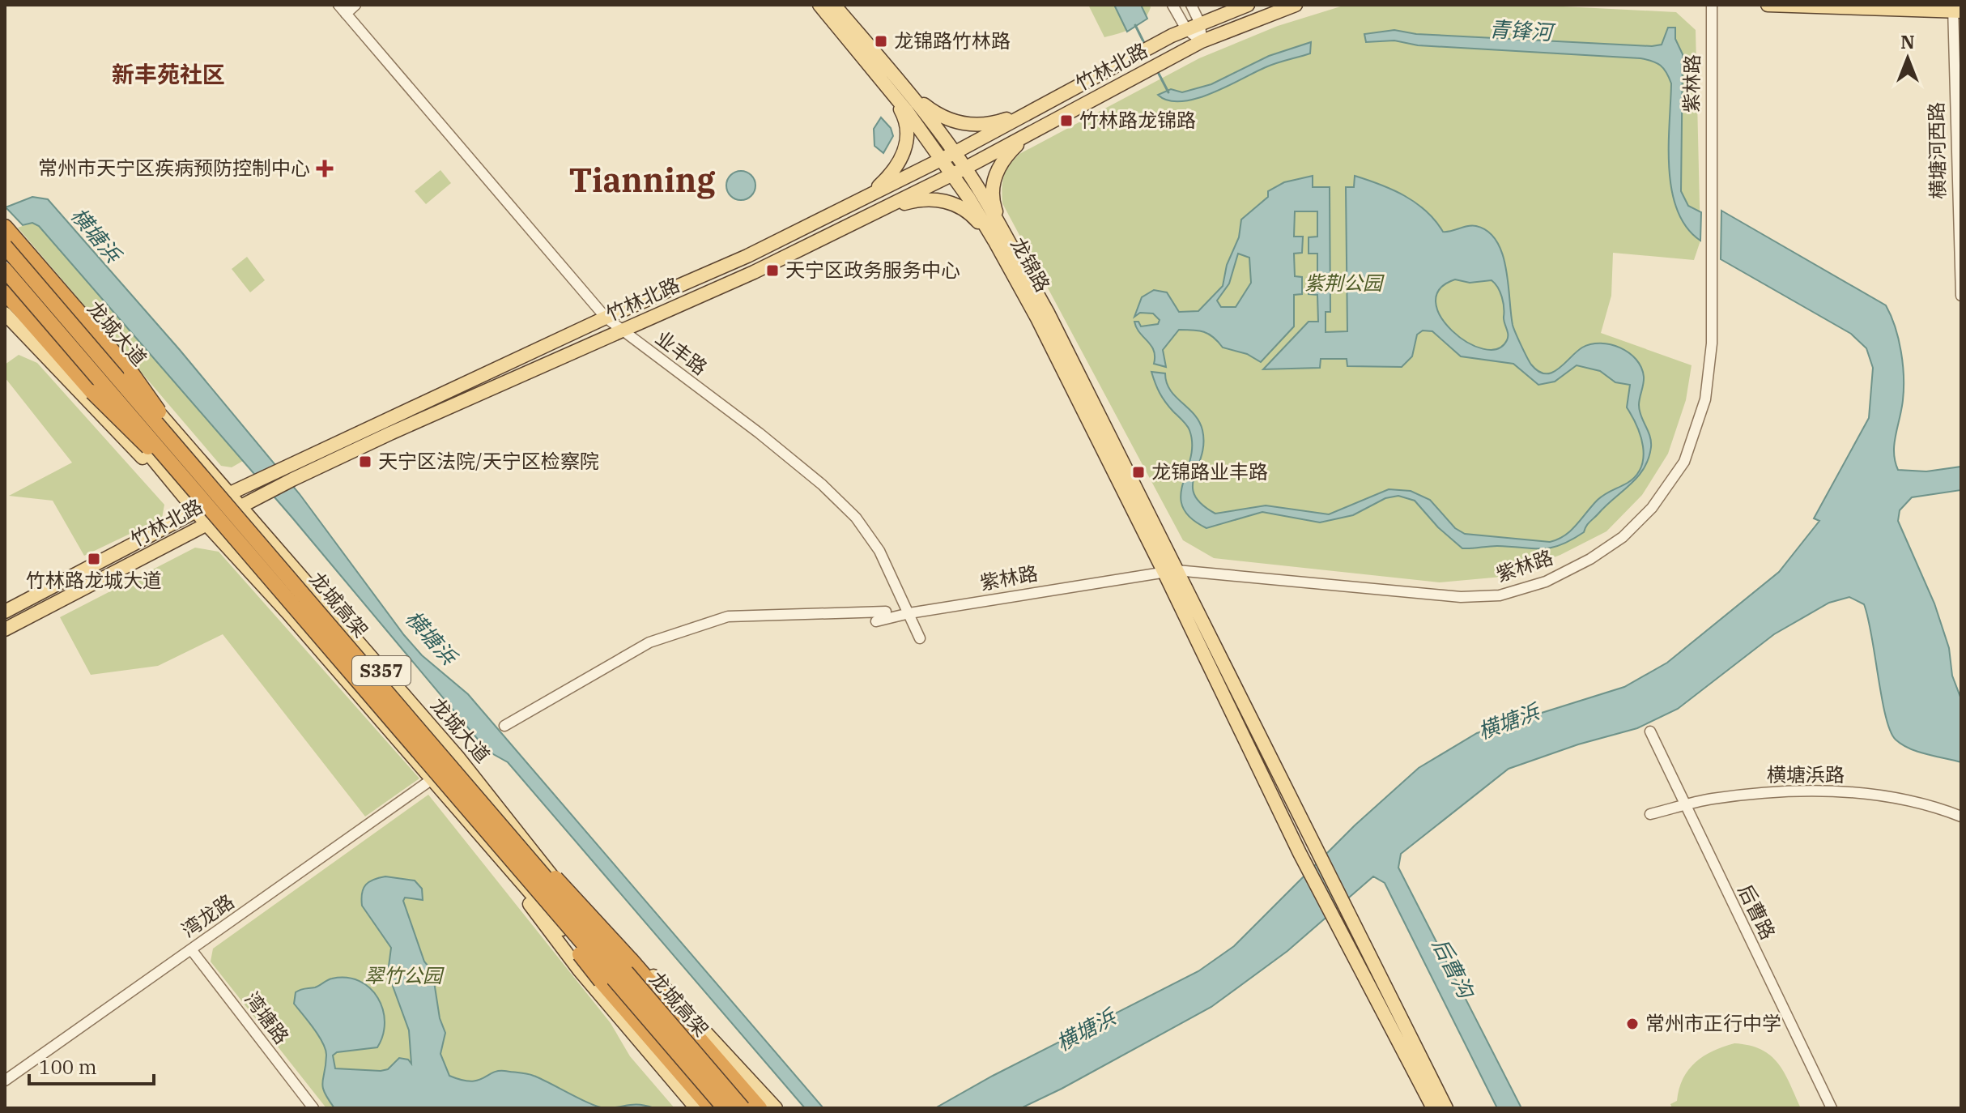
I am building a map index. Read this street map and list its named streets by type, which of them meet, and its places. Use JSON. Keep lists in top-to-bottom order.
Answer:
{
  "streets": {
    "highway": ["龙城高架"],
    "main road": [
      "竹林北路",
      "龙锦路",
      "龙城大道",
      "S357"
    ],
    "street": [
      "紫林路",
      "横塘河西路",
      "业丰路",
      "横塘浜路",
      "后曹路",
      "湾龙路",
      "湾塘路"
    ]
  },
  "crossings": [
    ["竹林北路", "龙锦路"],
    ["竹林北路", "龙城大道"],
    ["竹林北路", "业丰路"],
    ["竹林北路", "S357"],
    ["紫林路", "龙锦路"],
    ["紫林路", "业丰路"],
    ["龙城高架", "S357"],
    ["S357", "湾龙路"],
    ["横塘浜路", "后曹路"],
    ["湾龙路", "湾塘路"]
  ],
  "districts": ["新丰苑社区", "Tianning"],
  "water": ["青锋河", "横塘浜", "后曹沟"],
  "parks": ["紫荆公园", "翠竹公园"],
  "places": {
    "transit": [
      "龙锦路竹林路",
      "竹林路龙锦路",
      "天宁区政务服务中心",
      "天宁区法院/天宁区检察院",
      "龙锦路业丰路",
      "竹林路龙城大道"
    ],
    "health": ["常州市天宁区疾病预防控制中心"],
    "other": ["常州市正行中学"]
  },
  "scale_bar": "100 m",
  "north": "top"
}
